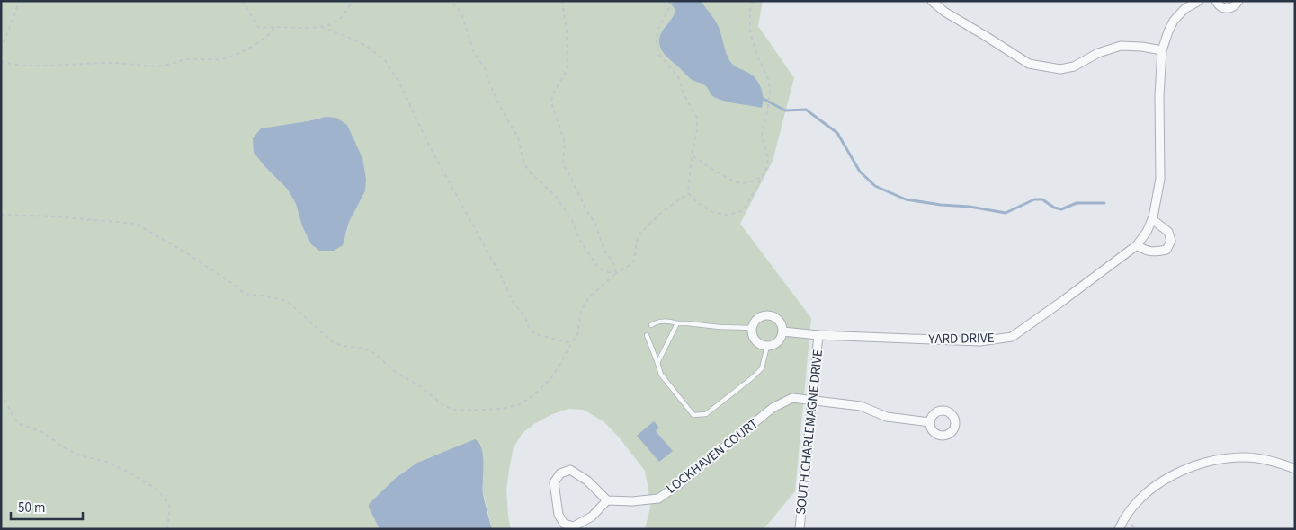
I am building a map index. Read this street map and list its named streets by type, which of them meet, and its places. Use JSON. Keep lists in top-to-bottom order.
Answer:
{
  "streets": {
    "street": ["YARD DRIVE", "SOUTH CHARLEMAGNE DRIVE", "LOCKHAVEN COURT"]
  },
  "crossings": [
    ["YARD DRIVE", "SOUTH CHARLEMAGNE DRIVE"],
    ["SOUTH CHARLEMAGNE DRIVE", "LOCKHAVEN COURT"]
  ],
  "scale_bar": "50 m"
}
